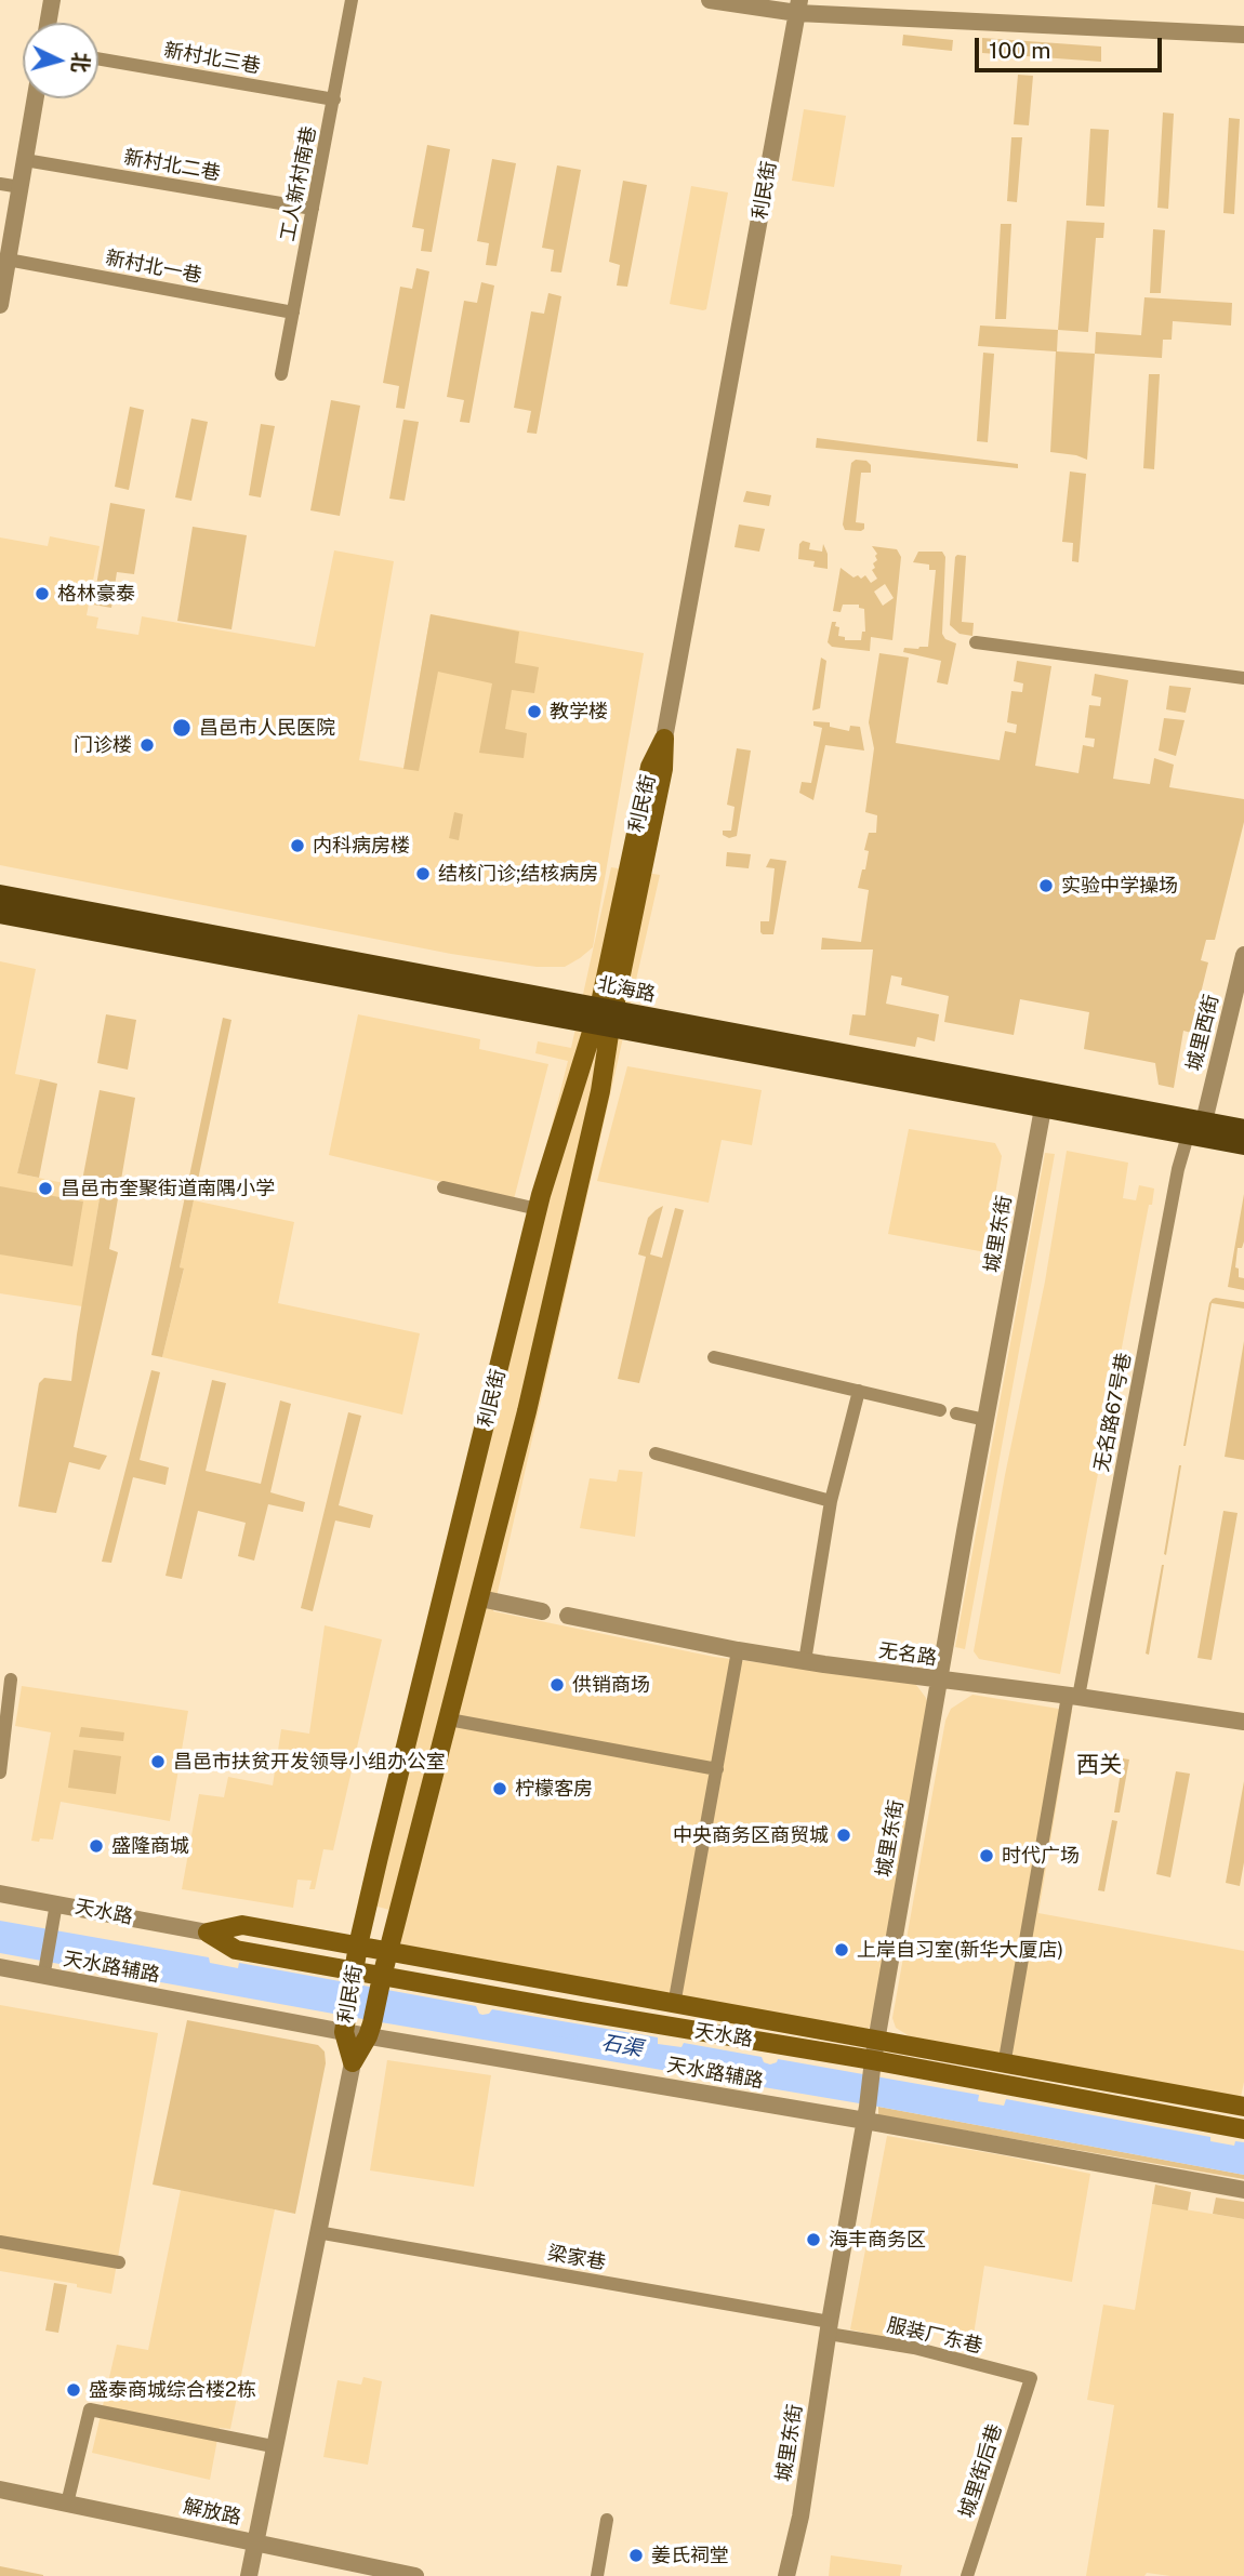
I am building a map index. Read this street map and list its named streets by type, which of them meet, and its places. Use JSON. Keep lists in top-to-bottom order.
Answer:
{
  "streets": {
    "main road": ["利民街", "北海路", "天水路"],
    "street": [
      "新村北三巷",
      "新村北二巷",
      "工人新村南巷",
      "新村北一巷",
      "城里西街",
      "城里东街",
      "无名路67号巷",
      "无名路",
      "天水路辅路",
      "梁家巷",
      "服装厂东巷",
      "城里街后巷",
      "解放路"
    ]
  },
  "crossings": [
    ["新村北三巷", "工人新村南巷"],
    ["新村北二巷", "工人新村南巷"],
    ["工人新村南巷", "新村北一巷"],
    ["利民街", "北海路"],
    ["利民街", "天水路"],
    ["利民街", "天水路辅路"],
    ["利民街", "梁家巷"],
    ["利民街", "解放路"],
    ["北海路", "城里西街"],
    ["北海路", "城里东街"],
    ["北海路", "无名路67号巷"],
    ["城里东街", "无名路"],
    ["城里东街", "天水路"],
    ["城里东街", "天水路辅路"],
    ["城里东街", "梁家巷"],
    ["城里东街", "服装厂东巷"],
    ["无名路67号巷", "无名路"],
    ["无名路67号巷", "天水路"],
    ["梁家巷", "服装厂东巷"],
    ["服装厂东巷", "城里街后巷"]
  ],
  "districts": ["西关"],
  "water": ["石渠"],
  "places": [
    "格林豪泰",
    "教学楼",
    "昌邑市人民医院",
    "门诊楼",
    "内科病房楼",
    "结核门诊;结核病房",
    "实验中学操场",
    "昌邑市奎聚街道南隅小学",
    "供销商场",
    "昌邑市扶贫开发领导小组办公室",
    "柠檬客房",
    "中央商务区商贸城",
    "盛隆商城",
    "时代广场",
    "上岸自习室(新华大厦店)",
    "海丰商务区",
    "盛泰商城综合楼2栋",
    "姜氏祠堂"
  ],
  "scale_bar": "100 m",
  "north": "right"
}
